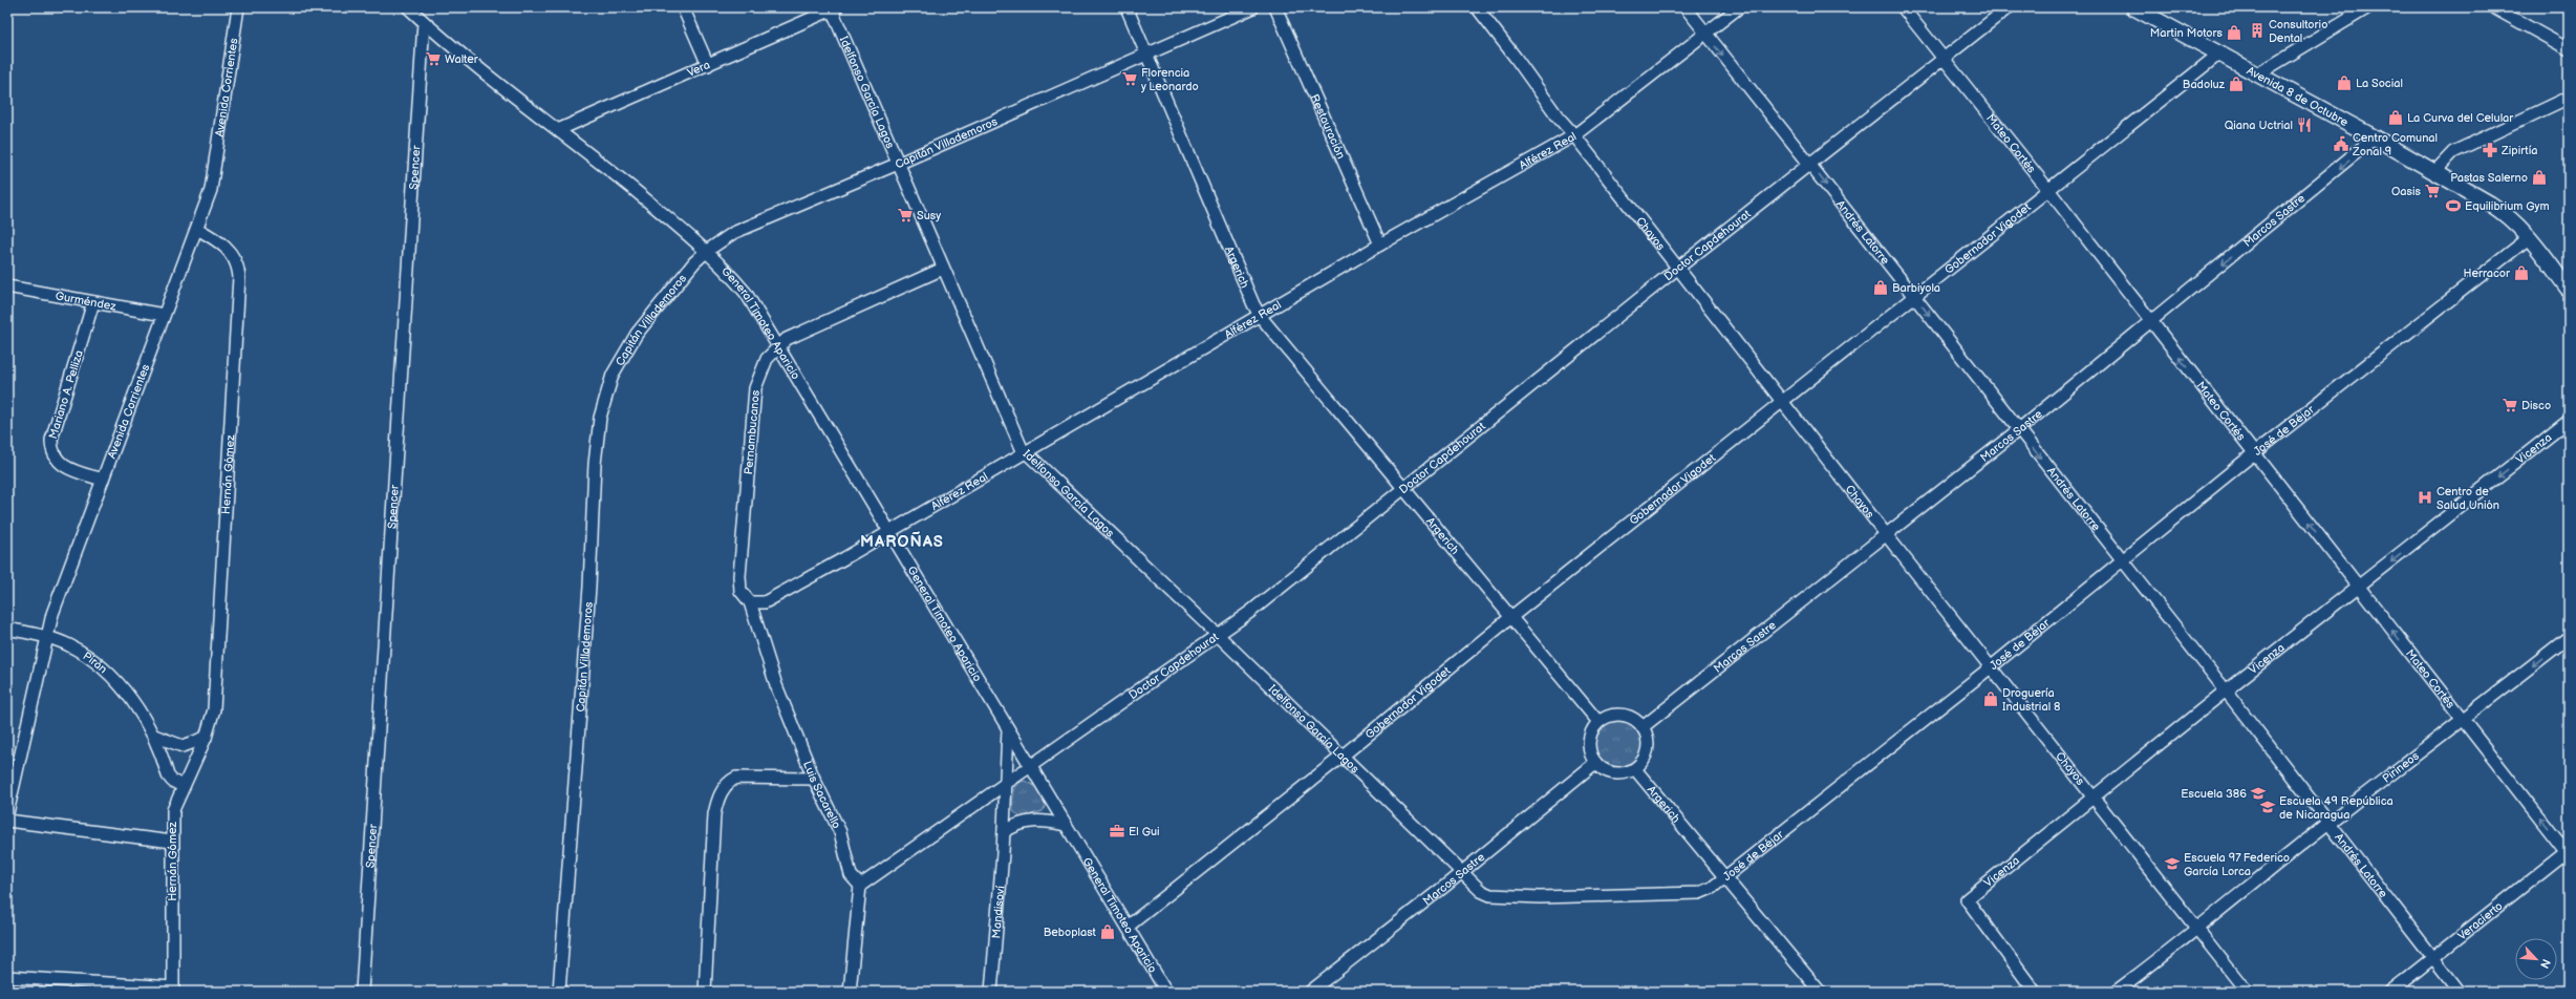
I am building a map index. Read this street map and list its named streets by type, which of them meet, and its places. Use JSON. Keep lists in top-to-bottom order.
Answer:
{
  "streets": {
    "main road": ["Avenida 8 de Octubre"],
    "street": [
      "Vera",
      "Avenida Corrientes",
      "Idelfonso García Lagos",
      "Restauración",
      "Capitán Villademoros",
      "Mateo Cortés",
      "Alférez Real",
      "Spencer",
      "Marcos Sastre",
      "Andrés Latorre",
      "Chayos",
      "Gobernador Vigodet",
      "Doctor Capdehourat",
      "Argerich",
      "Gurméndez",
      "General Timoteo Aparicio",
      "Mariano A. Pelliza",
      "José de Béjar",
      "Pernambucanos",
      "Vicenza",
      "Hernán Gómez",
      "Pirán",
      "Pirineos",
      "Luis Sacarello",
      "Mandisoví",
      "Veracierto"
    ]
  },
  "crossings": [
    ["Vera", "Idelfonso García Lagos"],
    ["Vera", "General Timoteo Aparicio"],
    ["Avenida Corrientes", "Gurméndez"],
    ["Avenida Corrientes", "Mariano A. Pelliza"],
    ["Avenida Corrientes", "Hernán Gómez"],
    ["Avenida Corrientes", "Pirán"],
    ["Idelfonso García Lagos", "Capitán Villademoros"],
    ["Idelfonso García Lagos", "Alférez Real"],
    ["Idelfonso García Lagos", "Marcos Sastre"],
    ["Idelfonso García Lagos", "Gobernador Vigodet"],
    ["Idelfonso García Lagos", "Doctor Capdehourat"],
    ["Idelfonso García Lagos", "José de Béjar"],
    ["Idelfonso García Lagos", "Pernambucanos"],
    ["Avenida 8 de Octubre", "Marcos Sastre"],
    ["Avenida 8 de Octubre", "Gobernador Vigodet"],
    ["Avenida 8 de Octubre", "José de Béjar"],
    ["Restauración", "Alférez Real"],
    ["Capitán Villademoros", "Argerich"],
    ["Capitán Villademoros", "General Timoteo Aparicio"],
    ["Mateo Cortés", "Marcos Sastre"],
    ["Mateo Cortés", "Gobernador Vigodet"],
    ["Mateo Cortés", "Doctor Capdehourat"],
    ["Mateo Cortés", "José de Béjar"],
    ["Mateo Cortés", "Vicenza"],
    ["Mateo Cortés", "Pirineos"],
    ["Mateo Cortés", "Veracierto"],
    ["Alférez Real", "Andrés Latorre"],
    ["Alférez Real", "Chayos"],
    ["Alférez Real", "Argerich"],
    ["Alférez Real", "General Timoteo Aparicio"],
    ["Alférez Real", "Pernambucanos"],
    ["Alférez Real", "Luis Sacarello"],
    ["Spencer", "General Timoteo Aparicio"],
    ["Marcos Sastre", "Andrés Latorre"],
    ["Marcos Sastre", "Chayos"],
    ["Marcos Sastre", "Argerich"],
    ["Marcos Sastre", "José de Béjar"],
    ["Andrés Latorre", "Gobernador Vigodet"],
    ["Andrés Latorre", "Doctor Capdehourat"],
    ["Andrés Latorre", "José de Béjar"],
    ["Andrés Latorre", "Vicenza"],
    ["Andrés Latorre", "Pirineos"],
    ["Andrés Latorre", "Veracierto"],
    ["Chayos", "Gobernador Vigodet"],
    ["Chayos", "Doctor Capdehourat"],
    ["Chayos", "José de Béjar"],
    ["Chayos", "Vicenza"],
    ["Chayos", "Pirineos"],
    ["Gobernador Vigodet", "Argerich"],
    ["Gobernador Vigodet", "General Timoteo Aparicio"],
    ["Doctor Capdehourat", "Argerich"],
    ["Doctor Capdehourat", "General Timoteo Aparicio"],
    ["Doctor Capdehourat", "Luis Sacarello"],
    ["Doctor Capdehourat", "Mandisoví"],
    ["Argerich", "José de Béjar"],
    ["Gurméndez", "Mariano A. Pelliza"],
    ["General Timoteo Aparicio", "Pernambucanos"],
    ["Pernambucanos", "Luis Sacarello"],
    ["Hernán Gómez", "Pirán"]
  ],
  "one_way": ["Mateo Cortés", "Andrés Latorre"],
  "districts": ["MAROÑAS"],
  "places": {
    "building": ["Consultorio Dental"],
    "shop": [
      "Martin Motors",
      "La Social",
      "Badoluz",
      "La Curva del Celular",
      "Pastas Salerno",
      "Herracor",
      "Barbiyola",
      "Droguería Industrial 8",
      "Beboplast"
    ],
    "supermarket": [
      "Walter",
      "Florencia y Leonardo",
      "Oasis",
      "Susy",
      "Disco"
    ],
    "restaurant": ["Qiana Uctrial"],
    "public building": ["Centro Comunal Zonal 9"],
    "pharmacy": ["Zipirtía"],
    "sports": ["Equilibrium Gym"],
    "hospital": ["Centro de Salud Unión"],
    "school or university": ["Escuela 386", "Escuela 49 República de Nicaragua", "Escuela 97 Federico García Lorca"],
    "office": ["El Gui"]
  },
  "north": "bottom right"
}
